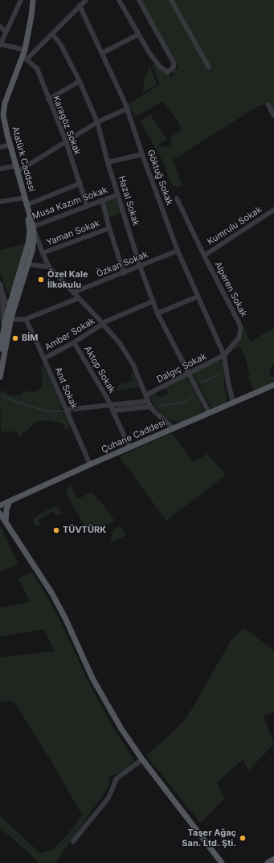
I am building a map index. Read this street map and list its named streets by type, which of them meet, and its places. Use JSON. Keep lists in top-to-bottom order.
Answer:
{
  "streets": {
    "main road": ["Atatürk Caddesi", "Çuhane Caddesi"],
    "street": [
      "Karagöz Sokak",
      "Göktuğ Sokak",
      "Hazal Sokak",
      "Musa Kazım Sokak",
      "Kumrulu Sokak",
      "Yaman Sokak",
      "Özkan Sokak",
      "Alperen Sokak",
      "Amber Sokak",
      "Dalgıç Sokak",
      "Aktop Sokak",
      "Anıt Sokak"
    ]
  },
  "crossings": [
    ["Karagöz Sokak", "Atatürk Caddesi"],
    ["Karagöz Sokak", "Musa Kazım Sokak"],
    ["Atatürk Caddesi", "Musa Kazım Sokak"],
    ["Göktuğ Sokak", "Özkan Sokak"],
    ["Göktuğ Sokak", "Alperen Sokak"],
    ["Göktuğ Sokak", "Dalgıç Sokak"],
    ["Hazal Sokak", "Musa Kazım Sokak"],
    ["Hazal Sokak", "Özkan Sokak"],
    ["Hazal Sokak", "Amber Sokak"],
    ["Hazal Sokak", "Dalgıç Sokak"],
    ["Hazal Sokak", "Çuhane Caddesi"],
    ["Kumrulu Sokak", "Alperen Sokak"],
    ["Alperen Sokak", "Dalgıç Sokak"],
    ["Amber Sokak", "Aktop Sokak"],
    ["Amber Sokak", "Anıt Sokak"],
    ["Aktop Sokak", "Çuhane Caddesi"],
    ["Anıt Sokak", "Çuhane Caddesi"]
  ],
  "places": [
    "Özel Kale İlkokulu",
    "BİM",
    "TÜVTÜRK",
    "Taşer Ağaç San. Ltd. Şti."
  ]
}
